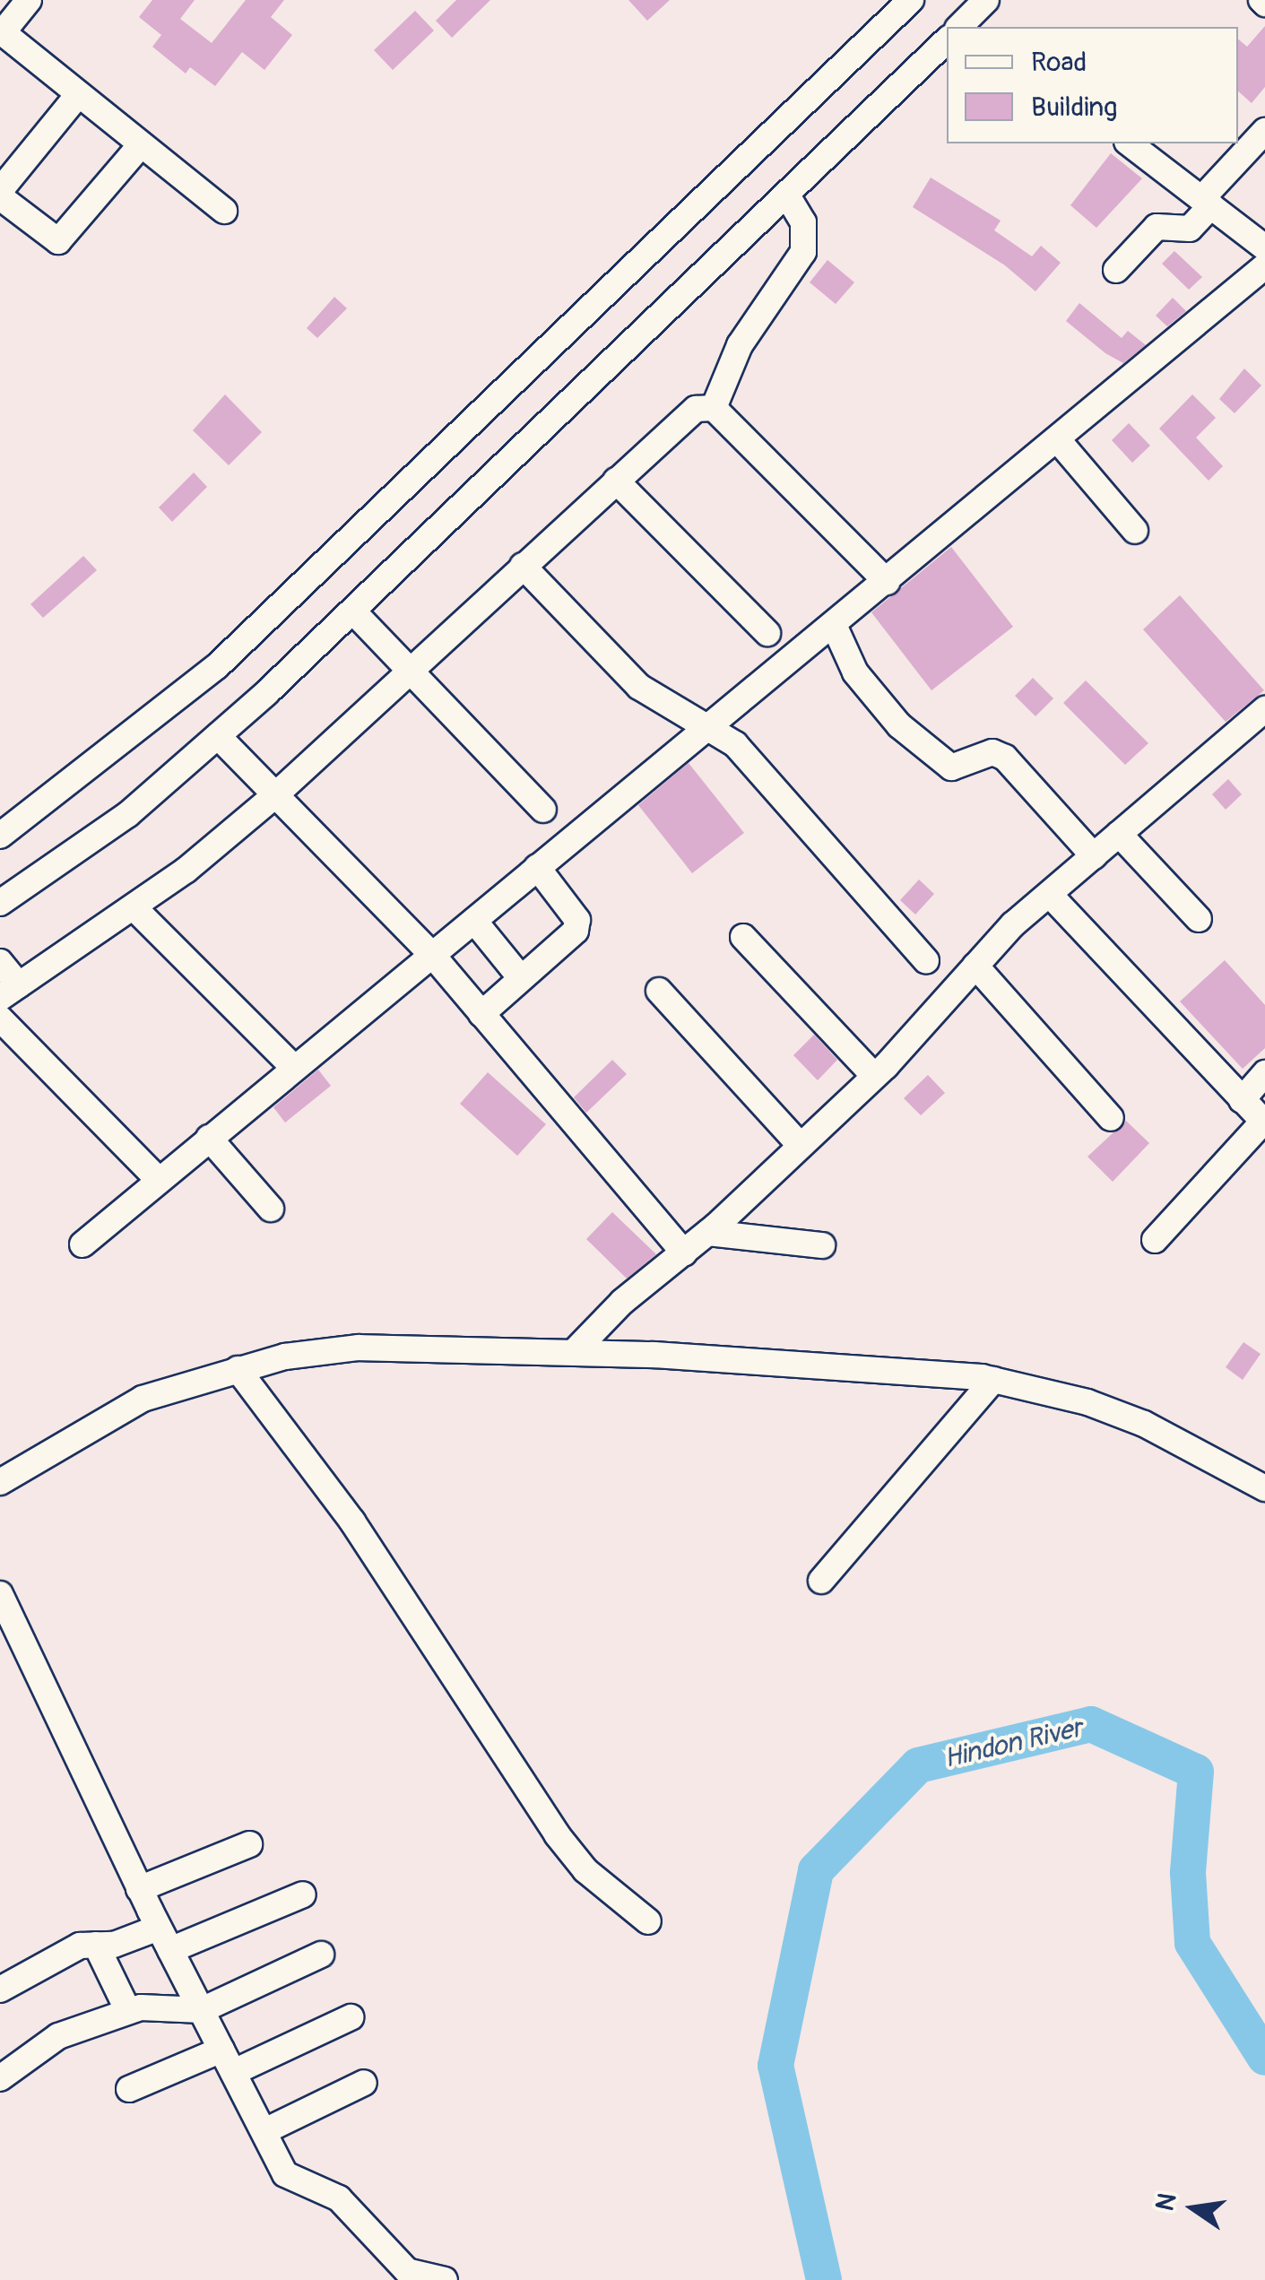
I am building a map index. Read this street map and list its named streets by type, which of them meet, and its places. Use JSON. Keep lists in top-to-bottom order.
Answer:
{
  "water": ["Hindon River"],
  "legend": ["Road", "Building"],
  "north": "left"
}
